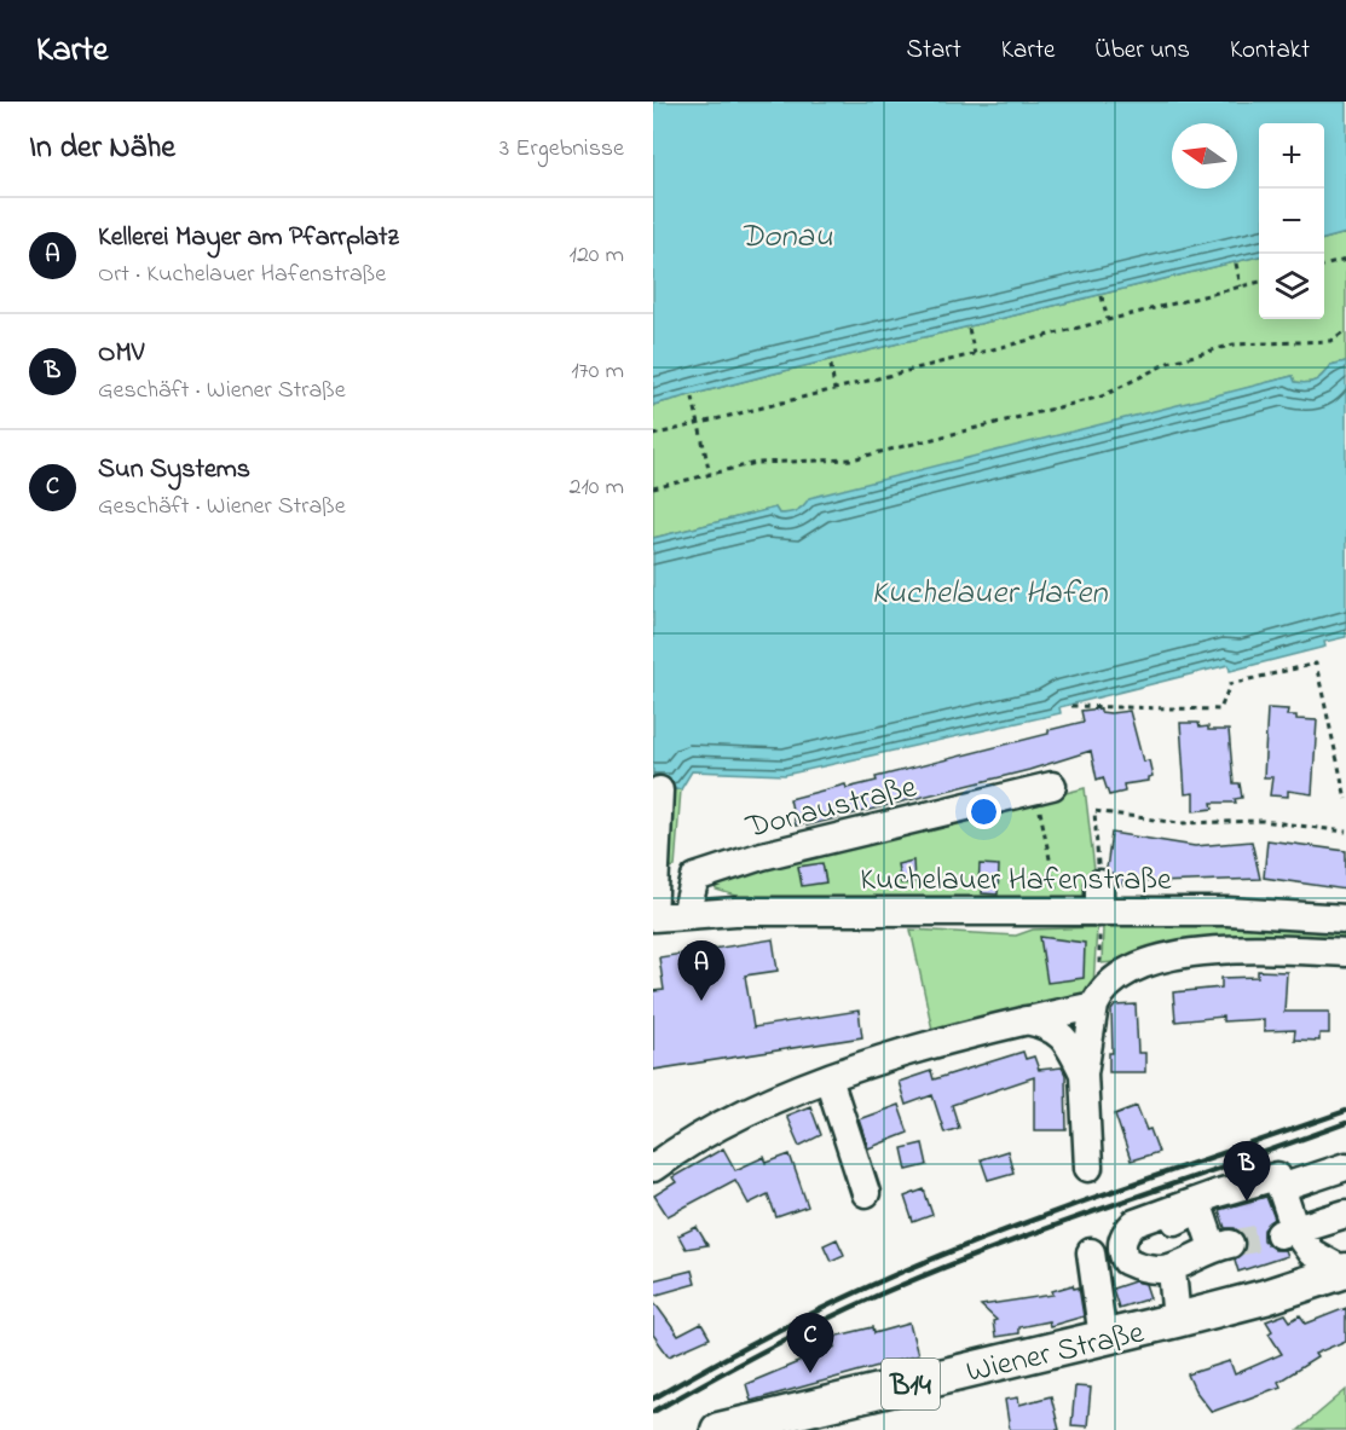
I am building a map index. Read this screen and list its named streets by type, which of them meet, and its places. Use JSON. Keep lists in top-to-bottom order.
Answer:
{
  "streets": {
    "main road": ["Wiener Straße", "B14"],
    "street": ["Donaustraße", "Kuchelauer Hafenstraße"]
  },
  "crossings": [
    ["Donaustraße", "Kuchelauer Hafenstraße"]
  ],
  "water": ["Donau", "Kuchelauer Hafen"],
  "north": "left",
  "page": {
    "header": "Karte",
    "nav": [
      "Start",
      "Karte",
      "Über uns",
      "Kontakt"
    ],
    "heading": ["In der Nähe", "3 Ergebnisse"],
    "map_buttons": ["+", "−"],
    "list": [
      {
        "mark": "A",
        "name": "Kellerei Mayer am Pfarrplatz",
        "note": "Ort · Kuchelauer Hafenstraße",
        "value": "120 m"
      },
      {
        "mark": "B",
        "name": "OMV",
        "note": "Geschäft · Wiener Straße",
        "value": "170 m"
      },
      {
        "mark": "C",
        "name": "Sun Systems",
        "note": "Geschäft · Wiener Straße",
        "value": "210 m"
      }
    ],
    "pins": ["A", "B", "C"]
  }
}
